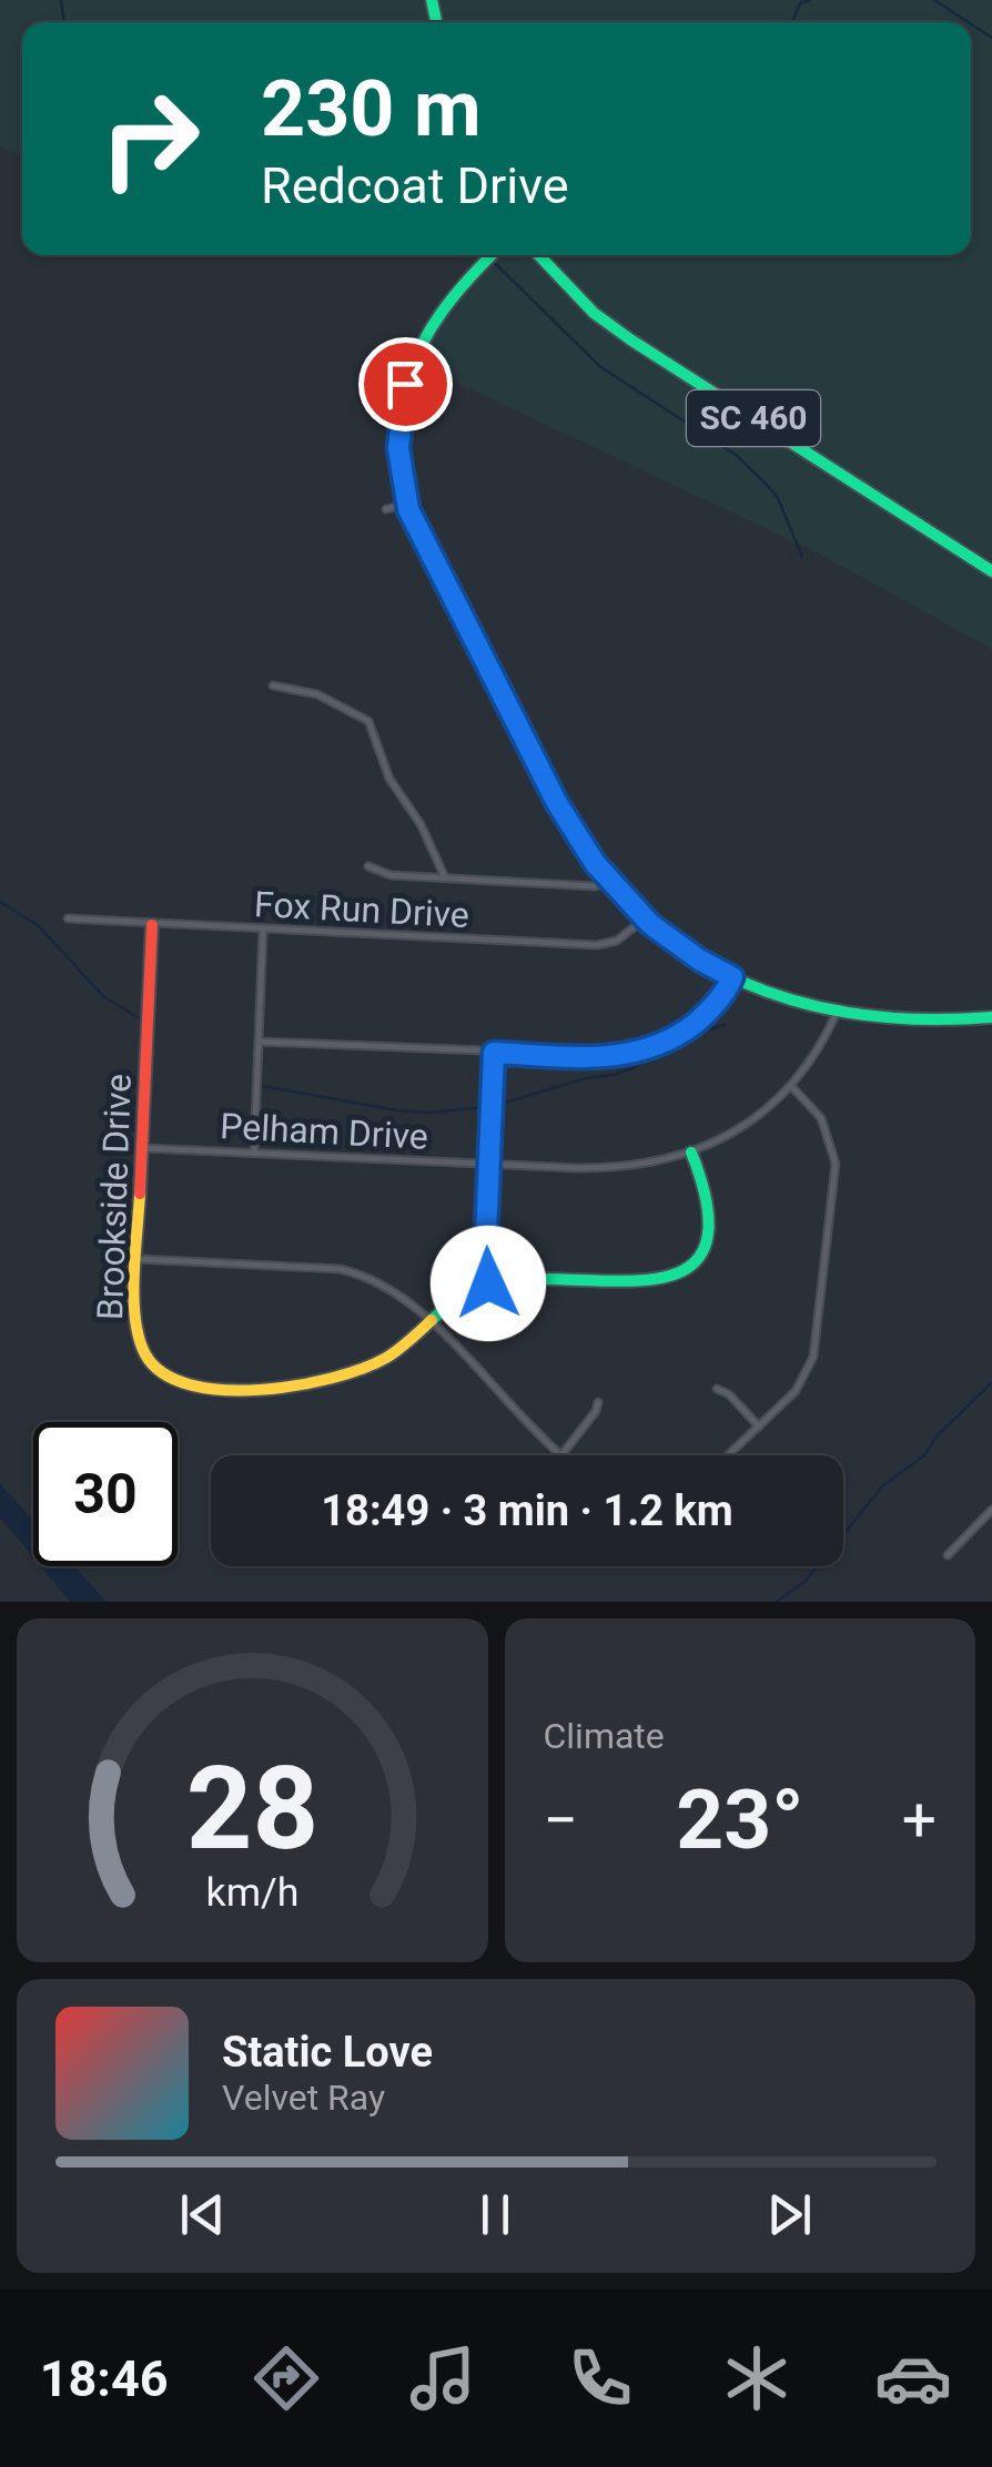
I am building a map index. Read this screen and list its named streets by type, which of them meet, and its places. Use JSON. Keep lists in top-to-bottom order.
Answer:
{
  "streets": {
    "street": [
      "SC 460",
      "Fox Run Drive",
      "Pelham Drive",
      "Brookside Drive"
    ]
  },
  "crossings": [
    ["Fox Run Drive", "Brookside Drive"],
    ["Pelham Drive", "Brookside Drive"]
  ],
  "page": {
    "turn": ["230 m", "Redcoat Drive"],
    "limit": "30",
    "trip": "18:49 · 3 min · 1.2 km",
    "tile": "Climate",
    "heat": ["−", "23°", "+"],
    "song": ["Static Love", "Velvet Ray"],
    "tabs": "18:46",
    "gauge": ["28", "km/h"]
  }
}
